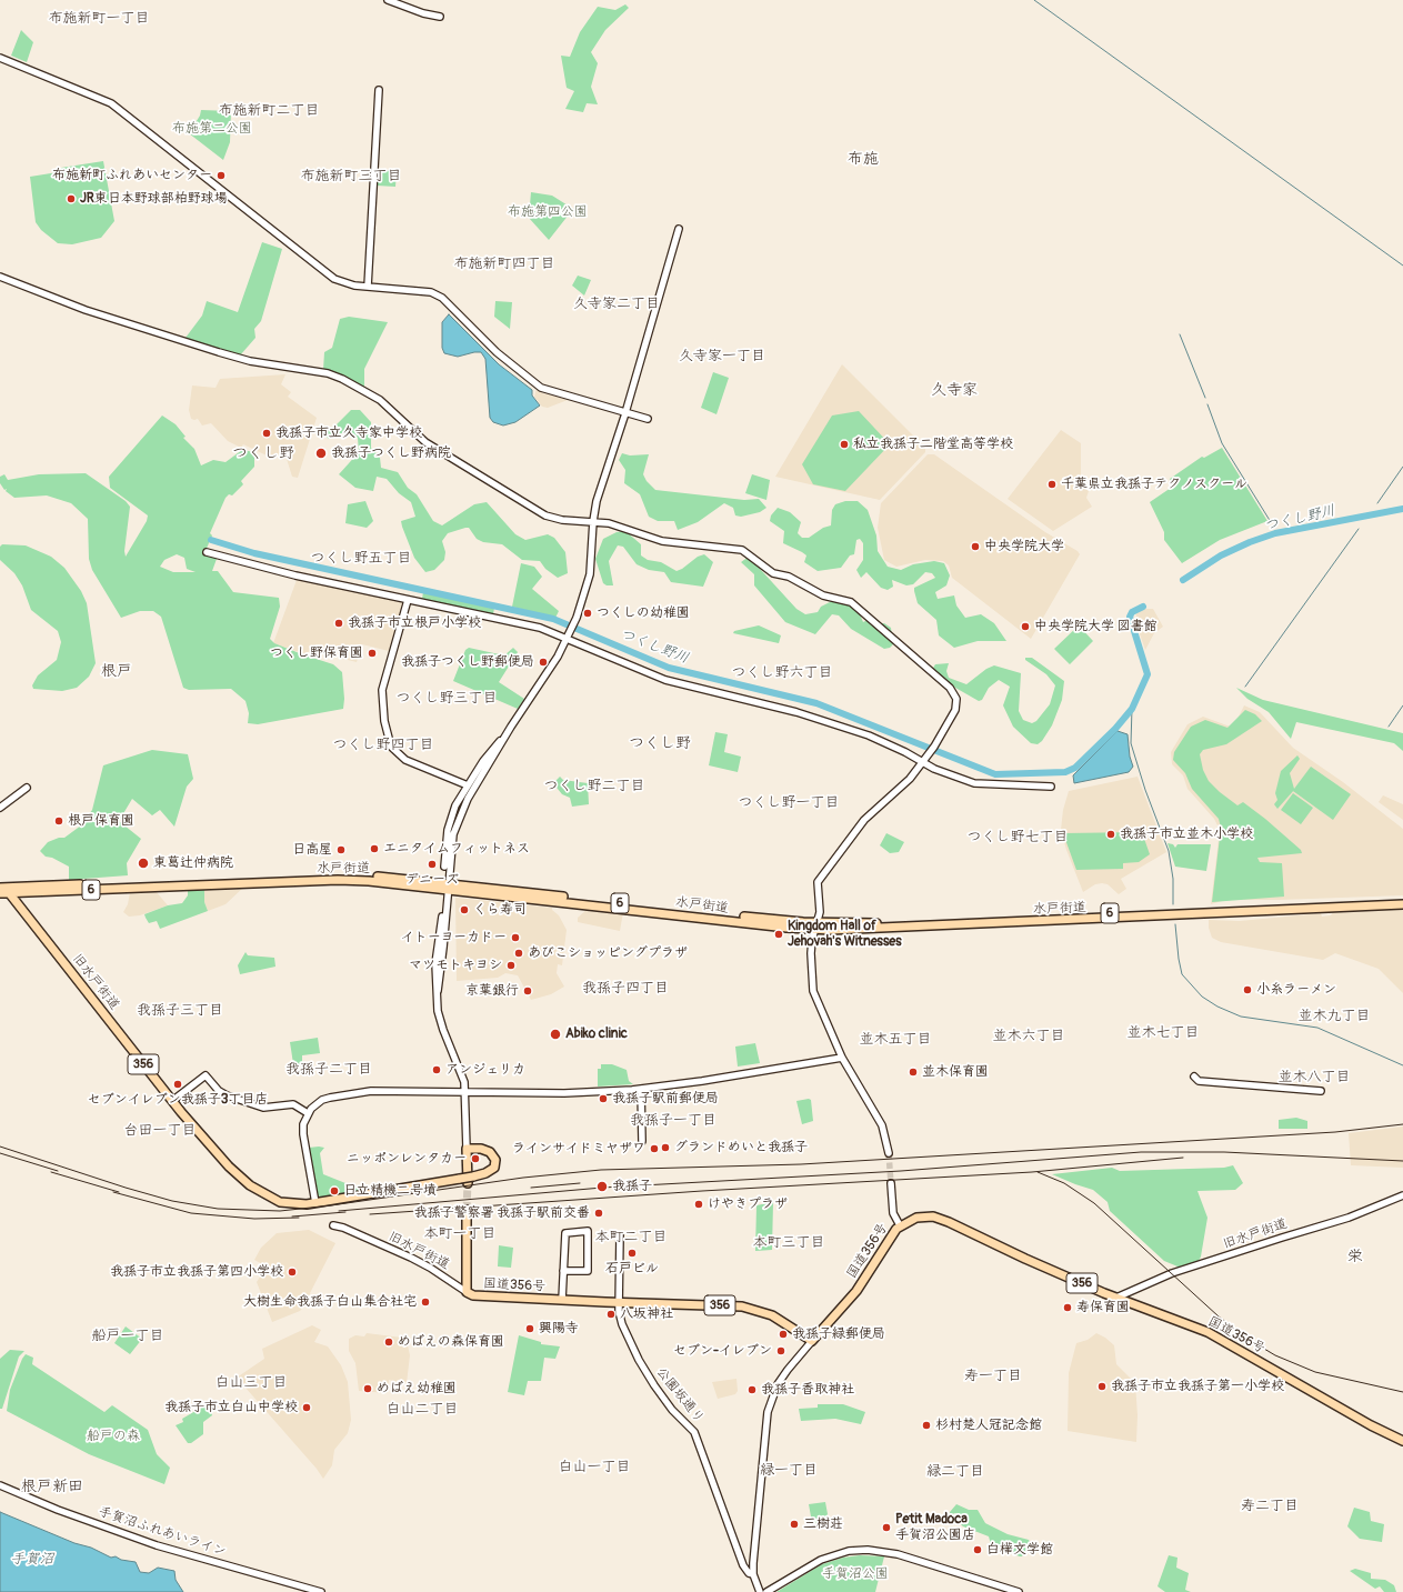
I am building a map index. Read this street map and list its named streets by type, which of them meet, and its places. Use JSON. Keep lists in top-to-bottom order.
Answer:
{
  "streets": {
    "highway": [
      "水戸街道",
      "6",
      "旧水戸街道",
      "356",
      "国道356号"
    ],
    "street": ["公園坂通り", "手賀沼ふれあいライン"]
  },
  "crossings": [
    ["水戸街道", "旧水戸街道"],
    ["旧水戸街道", "356"],
    ["旧水戸街道", "国道356号"],
    ["国道356号", "公園坂通り"]
  ],
  "districts": [
    "布施新町一丁目",
    "布施新町二丁目",
    "布施",
    "布施新町三丁目",
    "布施新町四丁目",
    "久寺家二丁目",
    "久寺家一丁目",
    "久寺家",
    "つくし野",
    "つくし野五丁目",
    "根戸",
    "つくし野六丁目",
    "つくし野三丁目",
    "つくし野",
    "つくし野四丁目",
    "つくし野二丁目",
    "つくし野一丁目",
    "つくし野七丁目",
    "我孫子四丁目",
    "我孫子三丁目",
    "並木九丁目",
    "並木七丁目",
    "並木六丁目",
    "並木五丁目",
    "我孫子二丁目",
    "並木八丁目",
    "我孫子一丁目",
    "台田一丁目",
    "本町一丁目",
    "本町二丁目",
    "本町三丁目",
    "栄",
    "船戸一丁目",
    "寿一丁目",
    "白山三丁目",
    "白山二丁目",
    "白山一丁目",
    "緑一丁目",
    "緑二丁目",
    "根戸新田",
    "寿二丁目"
  ],
  "water": ["つくし野川", "手賀沼"],
  "parks": [
    "布施第二公園",
    "布施第四公園",
    "船戸の森",
    "手賀沼公園"
  ],
  "places": [
    "布施新町ふれあいセンター",
    "JR東日本野球部柏野球場",
    "我孫子市立久寺家中学校",
    "私立我孫子二階堂高等学校",
    "我孫子つくし野病院",
    "千葉県立我孫子テクノスクール",
    "中央学院大学",
    "つくしの幼稚園",
    "我孫子市立根戸小学校",
    "中央学院大学 図書館",
    "つくし野保育園",
    "我孫子つくし野郵便局",
    "根戸保育園",
    "我孫子市立並木小学校",
    "エニタイムフィットネス",
    "日高屋",
    "東葛辻仲病院",
    "デニーズ",
    "くら寿司",
    "Kingdom Hall of Jehovah's Witnesses",
    "イトーヨーカドー",
    "あびこショッピングプラザ",
    "マツモトキヨシ",
    "小糸ラーメン",
    "京葉銀行",
    "Abiko clinic",
    "アンジェリカ",
    "並木保育園",
    "セブンイレブン我孫子3丁目店",
    "我孫子駅前郵便局",
    "グランドめいと我孫子",
    "ラインサイドミヤザワ",
    "ニッポンレンタカー",
    "我孫子",
    "日立精機二号墳",
    "けやきプラザ",
    "我孫子警察署 我孫子駅前交番",
    "石戸ビル",
    "我孫子市立我孫子第四小学校",
    "大樹生命我孫子白山集合社宅",
    "寿保育園",
    "八坂神社",
    "興陽寺",
    "我孫子緑郵便局",
    "めばえの森保育園",
    "セブン-イレブン",
    "我孫子市立我孫子第一小学校",
    "めばえ幼稚園",
    "我孫子香取神社",
    "我孫子市立白山中学校",
    "杉村楚人冠記念館",
    "三樹荘",
    "Petit Madoca 手賀沼公園店",
    "白樺文学館"
  ]
}
